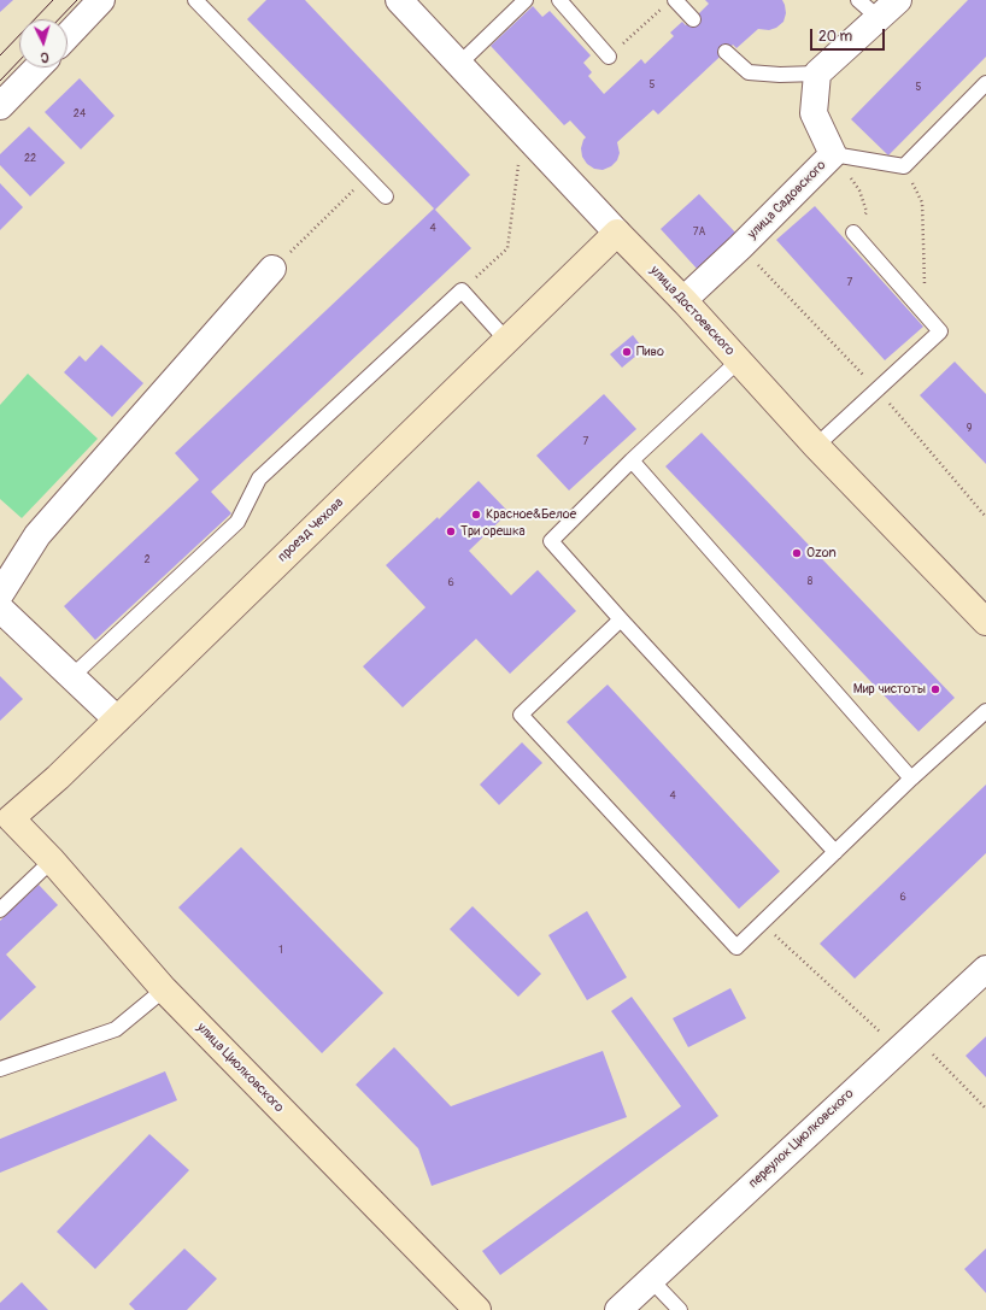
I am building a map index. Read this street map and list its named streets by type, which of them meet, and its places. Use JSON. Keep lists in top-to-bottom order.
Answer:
{
  "streets": {
    "street": [
      "улица Садовского",
      "улица Достоевского",
      "проезд Чехова",
      "улица Циолковского",
      "переулок Циолковского"
    ]
  },
  "crossings": [
    ["улица Садовского", "улица Достоевского"],
    ["улица Достоевского", "проезд Чехова"],
    ["проезд Чехова", "улица Циолковского"]
  ],
  "places": [
    "Пиво",
    "Красное&Белое",
    "Три орешка",
    "Ozon",
    "Мир чистоты"
  ],
  "house_numbers": [
    "5",
    "5",
    "24",
    "22",
    "4",
    "7А",
    "7",
    "9",
    "7",
    "2",
    "8",
    "6",
    "4",
    "6",
    "1"
  ],
  "scale_bar": "20 m",
  "north": "bottom"
}
